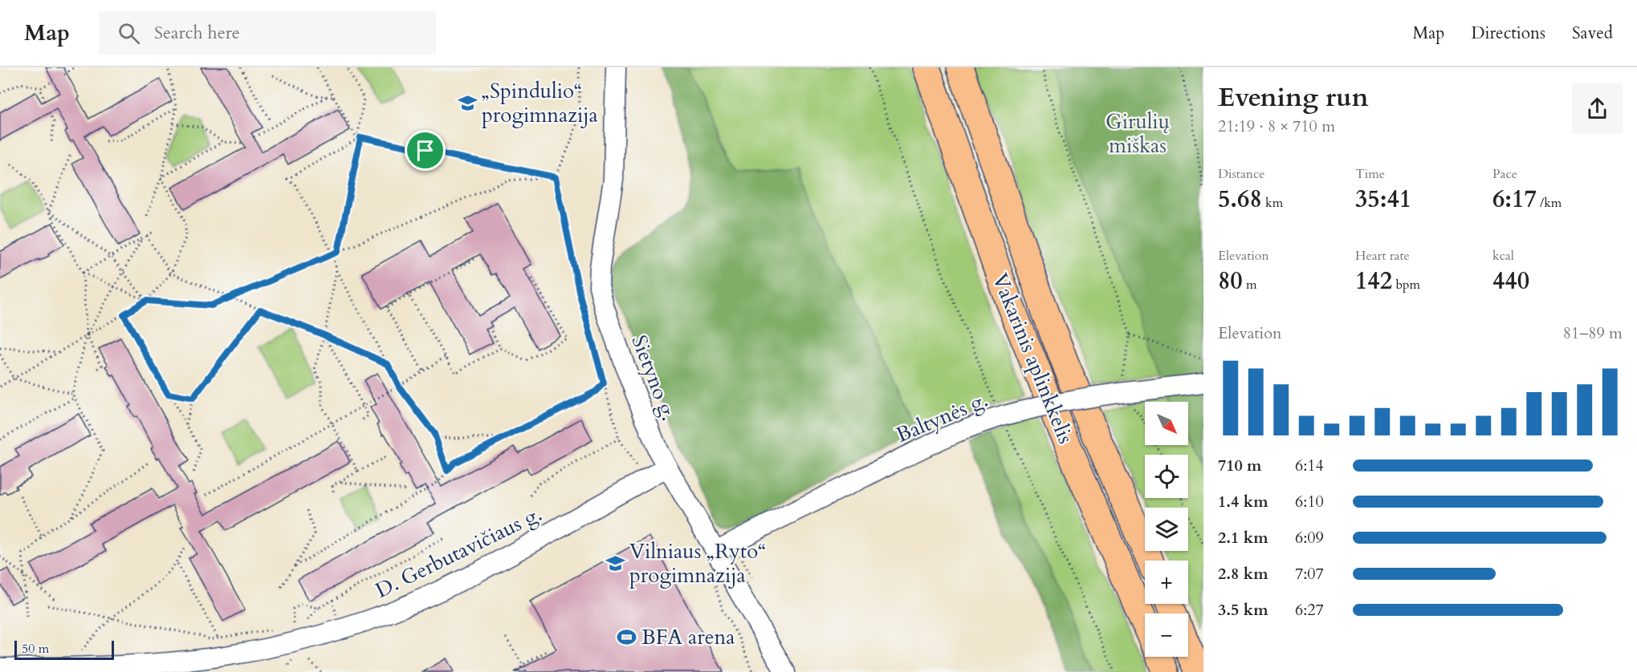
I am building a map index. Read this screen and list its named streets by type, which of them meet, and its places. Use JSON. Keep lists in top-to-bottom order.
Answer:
{
  "streets": {
    "highway": ["Vakarinis aplinkkelis"],
    "street": ["Sietyno g.", "Baltynės g.", "D. Gerbutavičiaus g."]
  },
  "crossings": [
    ["Sietyno g.", "Baltynės g."],
    ["Sietyno g.", "D. Gerbutavičiaus g."]
  ],
  "parks": ["Girulių miškas"],
  "places": {
    "school or university": ["„Spindulio“ progimnazija", "Vilniaus „Ryto“ progimnazija"],
    "sports": ["BFA arena"]
  },
  "scale_bar": "50 m",
  "north": "bottom right",
  "page": {
    "header": "Map",
    "search": "Search here",
    "nav": ["Map", "Directions", "Saved"],
    "heading": ["Evening run", "21:19 · 8 × 710 m"],
    "stats": [
      ["Distance", "5.68 km"],
      ["Time", "35:41"],
      ["Pace", "6:17 /km"],
      ["Elevation", "80 m"],
      ["Heart rate", "142 bpm"],
      ["kcal", "440"]
    ],
    "chart": ["Elevation", "81–89 m"],
    "map_buttons": ["+", "−"],
    "list": [
      {
        "name": "710 m",
        "note": "6:14"
      },
      {
        "name": "1.4 km",
        "note": "6:10"
      },
      {
        "name": "2.1 km",
        "note": "6:09"
      },
      {
        "name": "2.8 km",
        "note": "7:07"
      },
      {
        "name": "3.5 km",
        "note": "6:27"
      }
    ],
    "scale": "50 m"
  }
}
